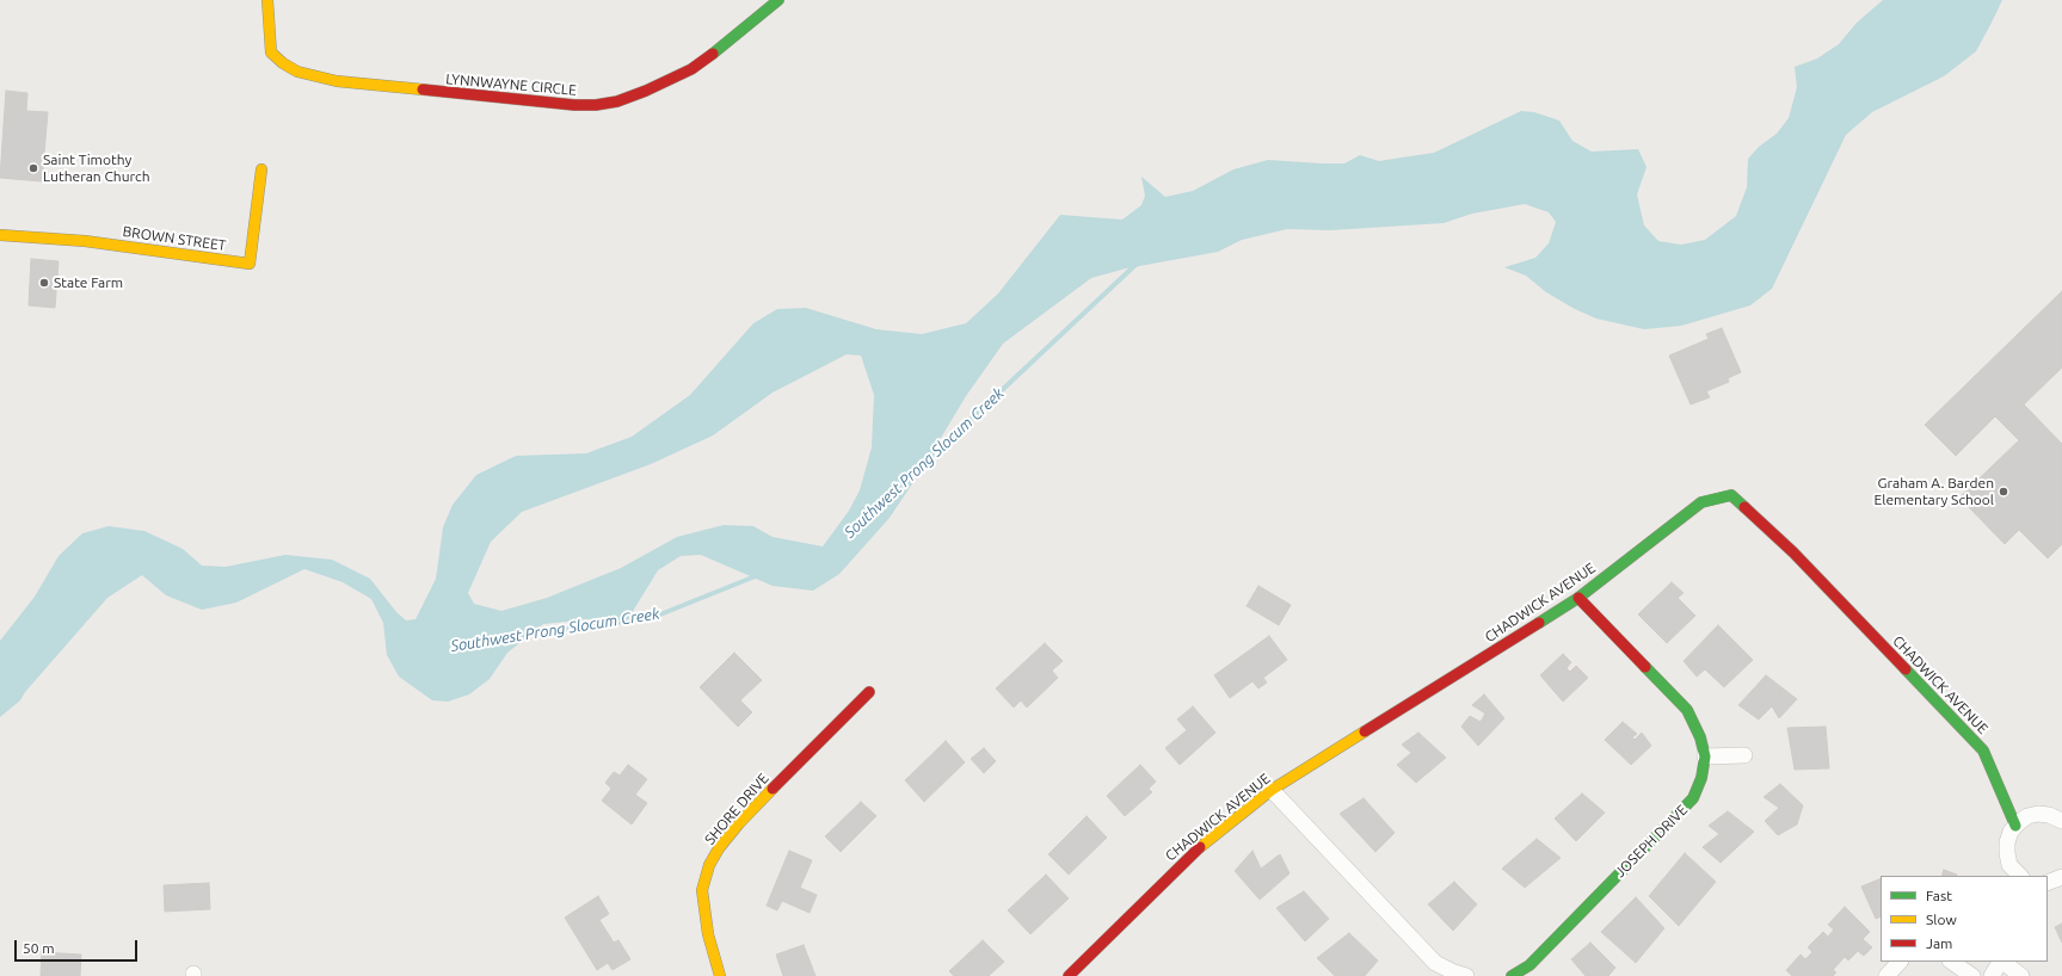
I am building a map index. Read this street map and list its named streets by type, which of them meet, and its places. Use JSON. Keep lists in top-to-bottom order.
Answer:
{
  "streets": {
    "street": [
      "LYNNWAYNE CIRCLE",
      "BROWN STREET",
      "CHADWICK AVENUE",
      "SHORE DRIVE",
      "JOSEPH DRIVE"
    ]
  },
  "crossings": [
    ["CHADWICK AVENUE", "JOSEPH DRIVE"]
  ],
  "water": ["Southwest Prong Slocum Creek"],
  "places": ["Saint Timothy Lutheran Church", "State Farm", "Graham A. Barden Elementary School"],
  "legend": ["Fast", "Slow", "Jam"],
  "scale_bar": "50 m"
}
